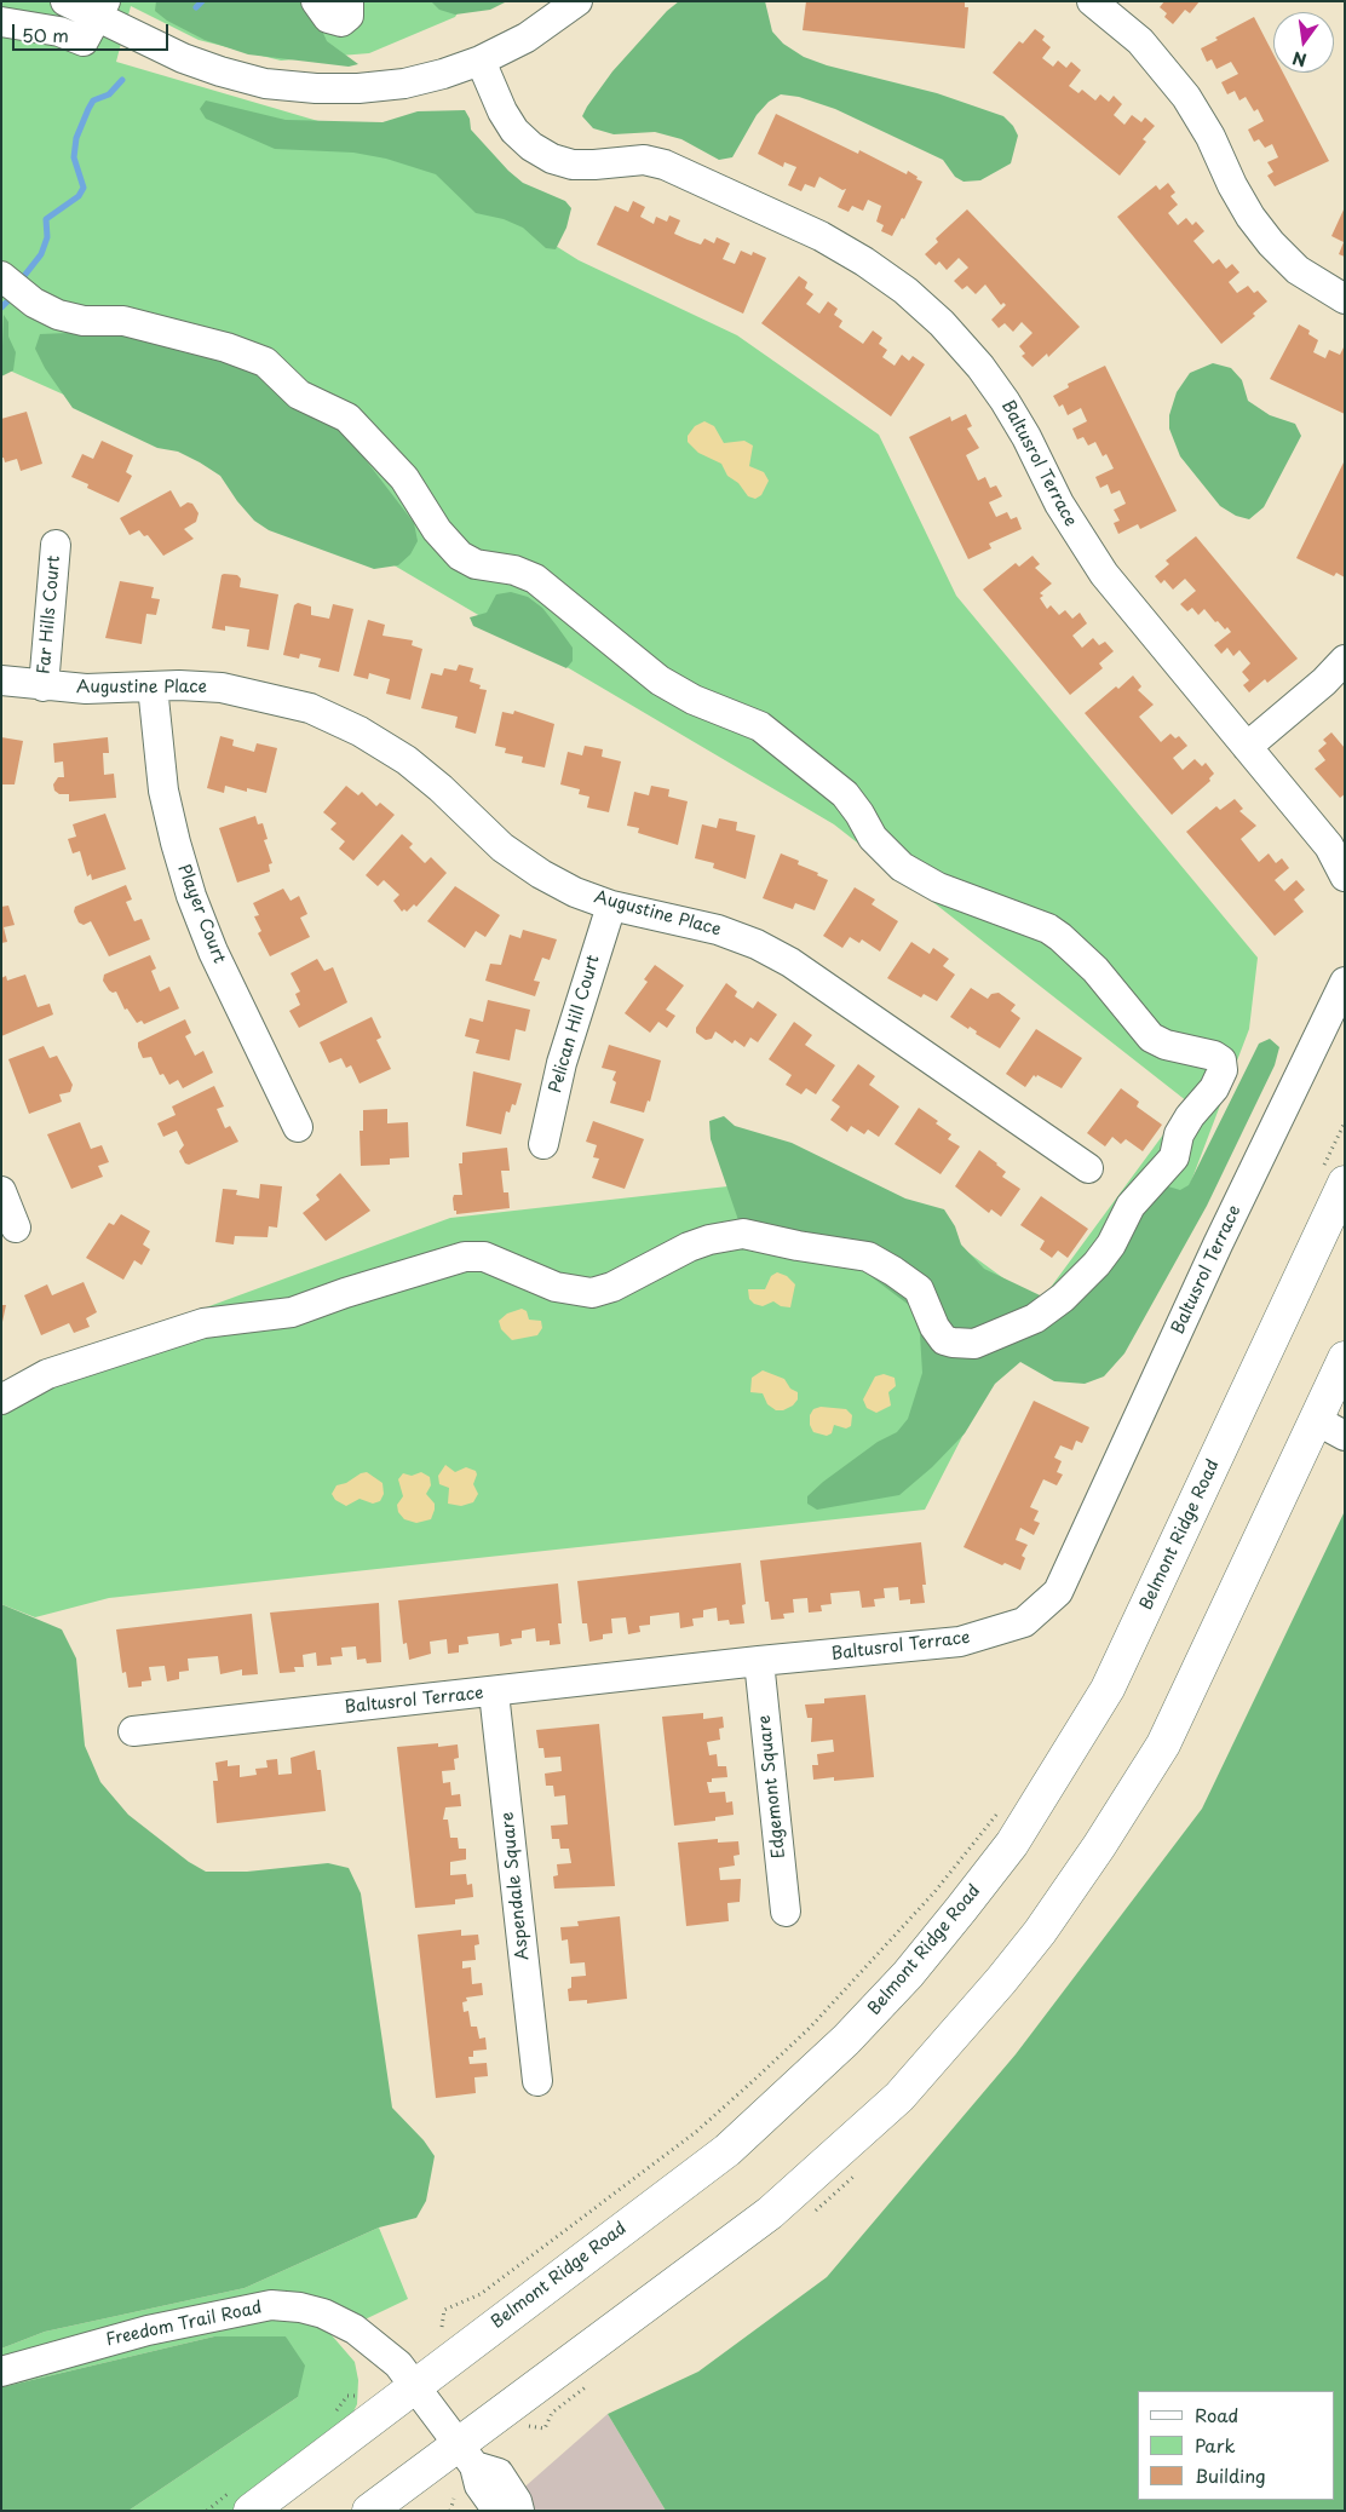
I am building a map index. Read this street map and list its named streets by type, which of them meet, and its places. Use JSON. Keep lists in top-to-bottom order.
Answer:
{
  "streets": {
    "main road": ["Belmont Ridge Road"],
    "street": [
      "Baltusrol Terrace",
      "Far Hills Court",
      "Augustine Place",
      "Player Court",
      "Pelican Hill Court",
      "Edgemont Square",
      "Aspendale Square",
      "Freedom Trail Road"
    ]
  },
  "crossings": [
    ["Baltusrol Terrace", "Edgemont Square"],
    ["Baltusrol Terrace", "Aspendale Square"],
    ["Far Hills Court", "Augustine Place"],
    ["Augustine Place", "Player Court"],
    ["Augustine Place", "Pelican Hill Court"],
    ["Belmont Ridge Road", "Freedom Trail Road"]
  ],
  "legend": ["Road", "Park", "Building"],
  "scale_bar": "50 m",
  "north": "bottom"
}
